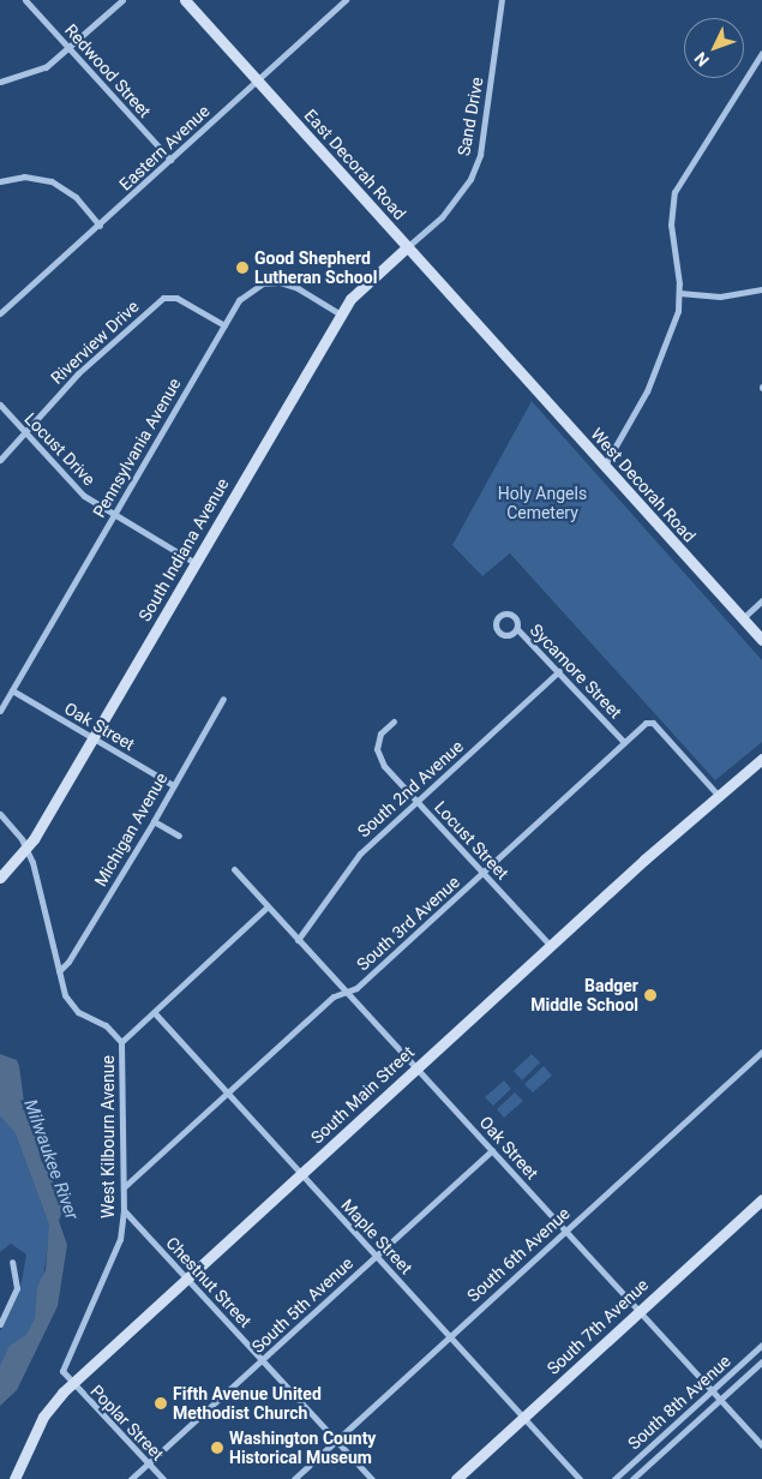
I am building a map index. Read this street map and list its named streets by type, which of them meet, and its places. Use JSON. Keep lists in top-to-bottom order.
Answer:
{
  "streets": {
    "street": [
      "Redwood Street",
      "Sand Drive",
      "Eastern Avenue",
      "East Decorah Road",
      "Riverview Drive",
      "Pennsylvania Avenue",
      "Locust Drive",
      "West Decorah Road",
      "South Indiana Avenue",
      "Sycamore Street",
      "Oak Street",
      "South 2nd Avenue",
      "Michigan Avenue",
      "Locust Street",
      "South 3rd Avenue",
      "South Main Street",
      "West Kilbourn Avenue",
      "Maple Street",
      "South 6th Avenue",
      "Chestnut Street",
      "South 5th Avenue",
      "South 7th Avenue",
      "South 8th Avenue",
      "Poplar Street"
    ]
  },
  "crossings": [
    ["Redwood Street", "Eastern Avenue"],
    ["Sand Drive", "East Decorah Road"],
    ["Sand Drive", "South Indiana Avenue"],
    ["Eastern Avenue", "East Decorah Road"],
    ["East Decorah Road", "West Decorah Road"],
    ["East Decorah Road", "South Indiana Avenue"],
    ["Riverview Drive", "Pennsylvania Avenue"],
    ["Riverview Drive", "Locust Drive"],
    ["Pennsylvania Avenue", "Locust Drive"],
    ["Pennsylvania Avenue", "South Indiana Avenue"],
    ["Pennsylvania Avenue", "Oak Street"],
    ["Locust Drive", "South Indiana Avenue"],
    ["South Indiana Avenue", "Oak Street"],
    ["South Indiana Avenue", "West Kilbourn Avenue"],
    ["Sycamore Street", "South 2nd Avenue"],
    ["Sycamore Street", "South 3rd Avenue"],
    ["Sycamore Street", "South Main Street"],
    ["Oak Street", "South 2nd Avenue"],
    ["Oak Street", "Michigan Avenue"],
    ["Oak Street", "South 3rd Avenue"],
    ["Oak Street", "South Main Street"],
    ["Oak Street", "South 6th Avenue"],
    ["Oak Street", "South 5th Avenue"],
    ["Oak Street", "South 7th Avenue"],
    ["Oak Street", "South 8th Avenue"],
    ["South 2nd Avenue", "Locust Street"],
    ["Michigan Avenue", "West Kilbourn Avenue"],
    ["Locust Street", "South 3rd Avenue"],
    ["Locust Street", "South Main Street"],
    ["South 3rd Avenue", "West Kilbourn Avenue"],
    ["South 3rd Avenue", "Maple Street"],
    ["South Main Street", "West Kilbourn Avenue"],
    ["South Main Street", "Maple Street"],
    ["South Main Street", "Chestnut Street"],
    ["South Main Street", "Poplar Street"],
    ["West Kilbourn Avenue", "Chestnut Street"],
    ["West Kilbourn Avenue", "Poplar Street"],
    ["Maple Street", "South 6th Avenue"],
    ["Maple Street", "South 5th Avenue"],
    ["Maple Street", "South 7th Avenue"],
    ["South 6th Avenue", "Chestnut Street"],
    ["Chestnut Street", "South 5th Avenue"],
    ["South 5th Avenue", "Poplar Street"]
  ],
  "water": ["Milwaukee River"],
  "parks": ["Holy Angels Cemetery"],
  "places": [
    "Good Shepherd Lutheran School",
    "Badger Middle School",
    "Fifth Avenue United Methodist Church",
    "Washington County Historical Museum"
  ],
  "north": "bottom left"
}
